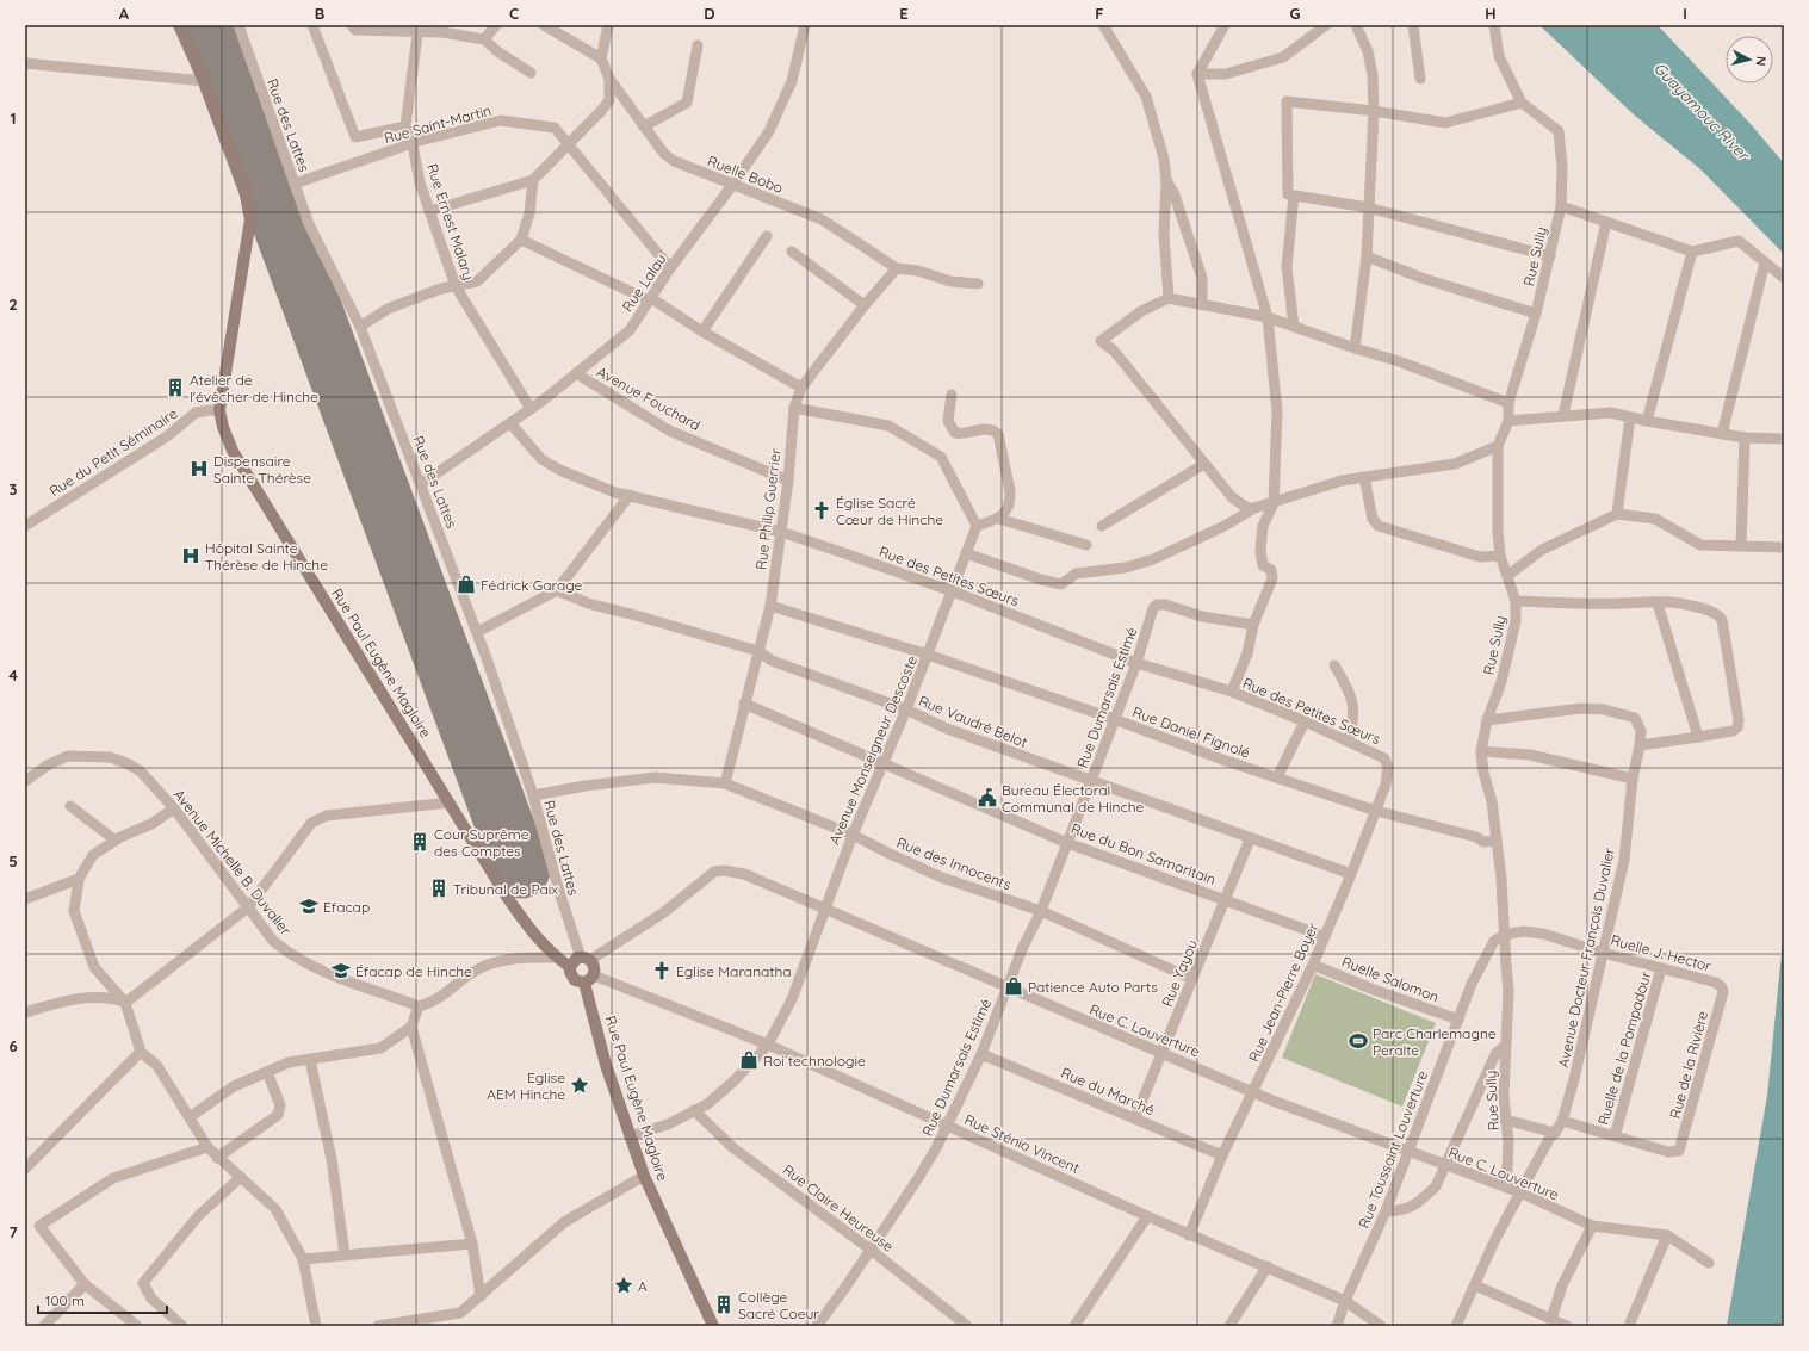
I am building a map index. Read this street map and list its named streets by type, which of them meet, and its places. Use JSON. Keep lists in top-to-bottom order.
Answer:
{
  "streets": {
    "main road": ["Rue Paul Eugène Magloire"],
    "street": [
      "Rue Saint-Martin",
      "Rue des Lattes",
      "Ruelle Bobo",
      "Rue Ernest Malary",
      "Rue Sully",
      "Rue Lalau",
      "Avenue Fouchard",
      "Rue du Petit Séminaire",
      "Rue Philip Guerrier",
      "Rue des Petites Sœurs",
      "Rue Dumarsais Estimé",
      "Rue Vaudré Belot",
      "Rue Daniel Fignolé",
      "Avenue Monseigneur Descoste",
      "Rue du Bon Samaritain",
      "Avenue Michelle B. Duvalier",
      "Rue des Innocents",
      "Ruelle J. Hector",
      "Avenue Docteur François Duvalier",
      "Rue Yayou",
      "Ruelle Salomon",
      "Rue Jean-Pierre Boyer",
      "Rue C. Louverture",
      "Ruelle de la Pompadour",
      "Rue de la Rivière",
      "Rue du Marché",
      "Rue Sténio Vincent",
      "Rue Toussaint Louverture",
      "Rue Claire Heureuse"
    ]
  },
  "crossings": [
    ["Rue Saint-Martin", "Rue des Lattes"],
    ["Rue Saint-Martin", "Rue Ernest Malary"],
    ["Rue Saint-Martin", "Rue Lalau"],
    ["Rue des Lattes", "Rue Lalau"],
    ["Rue des Lattes", "Rue Paul Eugène Magloire"],
    ["Rue des Lattes", "Rue des Innocents"],
    ["Rue des Lattes", "Rue C. Louverture"],
    ["Rue des Lattes", "Rue Sténio Vincent"],
    ["Ruelle Bobo", "Rue Lalau"],
    ["Ruelle Bobo", "Rue Philip Guerrier"],
    ["Rue Ernest Malary", "Rue Lalau"],
    ["Rue Sully", "Rue Daniel Fignolé"],
    ["Rue Sully", "Ruelle J. Hector"],
    ["Rue Sully", "Avenue Docteur François Duvalier"],
    ["Rue Sully", "Rue C. Louverture"],
    ["Rue Sully", "Rue Toussaint Louverture"],
    ["Rue Lalau", "Avenue Fouchard"],
    ["Rue Lalau", "Rue des Petites Sœurs"],
    ["Avenue Fouchard", "Rue Philip Guerrier"],
    ["Rue du Petit Séminaire", "Rue Paul Eugène Magloire"],
    ["Rue Philip Guerrier", "Rue des Petites Sœurs"],
    ["Rue Philip Guerrier", "Rue Vaudré Belot"],
    ["Rue Philip Guerrier", "Rue Daniel Fignolé"],
    ["Rue Philip Guerrier", "Rue du Bon Samaritain"],
    ["Rue Philip Guerrier", "Rue des Innocents"],
    ["Rue des Petites Sœurs", "Rue Dumarsais Estimé"],
    ["Rue des Petites Sœurs", "Avenue Monseigneur Descoste"],
    ["Rue des Petites Sœurs", "Rue Jean-Pierre Boyer"],
    ["Rue Paul Eugène Magloire", "Avenue Monseigneur Descoste"],
    ["Rue Paul Eugène Magloire", "Rue C. Louverture"],
    ["Rue Paul Eugène Magloire", "Rue Sténio Vincent"],
    ["Rue Dumarsais Estimé", "Rue Vaudré Belot"],
    ["Rue Dumarsais Estimé", "Rue Daniel Fignolé"],
    ["Rue Dumarsais Estimé", "Rue du Bon Samaritain"],
    ["Rue Dumarsais Estimé", "Rue des Innocents"],
    ["Rue Dumarsais Estimé", "Rue C. Louverture"],
    ["Rue Dumarsais Estimé", "Rue du Marché"],
    ["Rue Dumarsais Estimé", "Rue Sténio Vincent"],
    ["Rue Dumarsais Estimé", "Rue Claire Heureuse"],
    ["Rue Vaudré Belot", "Avenue Monseigneur Descoste"],
    ["Rue Vaudré Belot", "Rue Yayou"],
    ["Rue Vaudré Belot", "Rue Jean-Pierre Boyer"],
    ["Rue Daniel Fignolé", "Avenue Monseigneur Descoste"],
    ["Rue Daniel Fignolé", "Rue Jean-Pierre Boyer"],
    ["Avenue Monseigneur Descoste", "Rue du Bon Samaritain"],
    ["Avenue Monseigneur Descoste", "Rue des Innocents"],
    ["Avenue Monseigneur Descoste", "Rue C. Louverture"],
    ["Avenue Monseigneur Descoste", "Rue Sténio Vincent"],
    ["Avenue Monseigneur Descoste", "Rue Claire Heureuse"],
    ["Rue du Bon Samaritain", "Rue Yayou"],
    ["Rue du Bon Samaritain", "Rue Jean-Pierre Boyer"],
    ["Rue des Innocents", "Rue Yayou"],
    ["Ruelle J. Hector", "Avenue Docteur François Duvalier"],
    ["Ruelle J. Hector", "Ruelle de la Pompadour"],
    ["Ruelle J. Hector", "Rue de la Rivière"],
    ["Ruelle J. Hector", "Rue Toussaint Louverture"],
    ["Avenue Docteur François Duvalier", "Rue C. Louverture"],
    ["Rue Yayou", "Rue C. Louverture"],
    ["Rue Yayou", "Rue du Marché"],
    ["Ruelle Salomon", "Rue Jean-Pierre Boyer"],
    ["Ruelle Salomon", "Rue Toussaint Louverture"],
    ["Rue Jean-Pierre Boyer", "Rue C. Louverture"],
    ["Rue Jean-Pierre Boyer", "Rue du Marché"],
    ["Rue Jean-Pierre Boyer", "Rue Sténio Vincent"],
    ["Rue C. Louverture", "Rue Sténio Vincent"],
    ["Rue C. Louverture", "Rue Toussaint Louverture"],
    ["Ruelle de la Pompadour", "Rue de la Rivière"],
    ["Rue Sténio Vincent", "Rue Toussaint Louverture"]
  ],
  "water": ["Guayamouc River"],
  "places": {
    "building": [
      "Atelier de l'évêcher de Hinche",
      "Cour Suprême des Comptes",
      "Tribunal de Paix",
      "Collège Sacré Coeur"
    ],
    "hospital": ["Dispensaire Sainte Thérèse", "Hôpital Sainte Thérèse de Hinche"],
    "church": ["Église Sacré Cœur de Hinche", "Eglise Maranatha"],
    "shop": ["Fédrick Garage", "Patience Auto Parts", "Roi technologie"],
    "public building": ["Bureau Électoral Communal de Hinche"],
    "school or university": ["Efacap", "Éfacap de Hinche"],
    "sports": ["Parc Charlemagne Peralte"],
    "place": ["Eglise AEM Hinche", "A"]
  },
  "scale_bar": "100 m",
  "north": "right",
  "grid": {
    "columns": [
      "A",
      "B",
      "C",
      "D",
      "E",
      "F",
      "G",
      "H",
      "I"
    ],
    "rows": [
      "1",
      "2",
      "3",
      "4",
      "5",
      "6",
      "7"
    ]
  }
}
